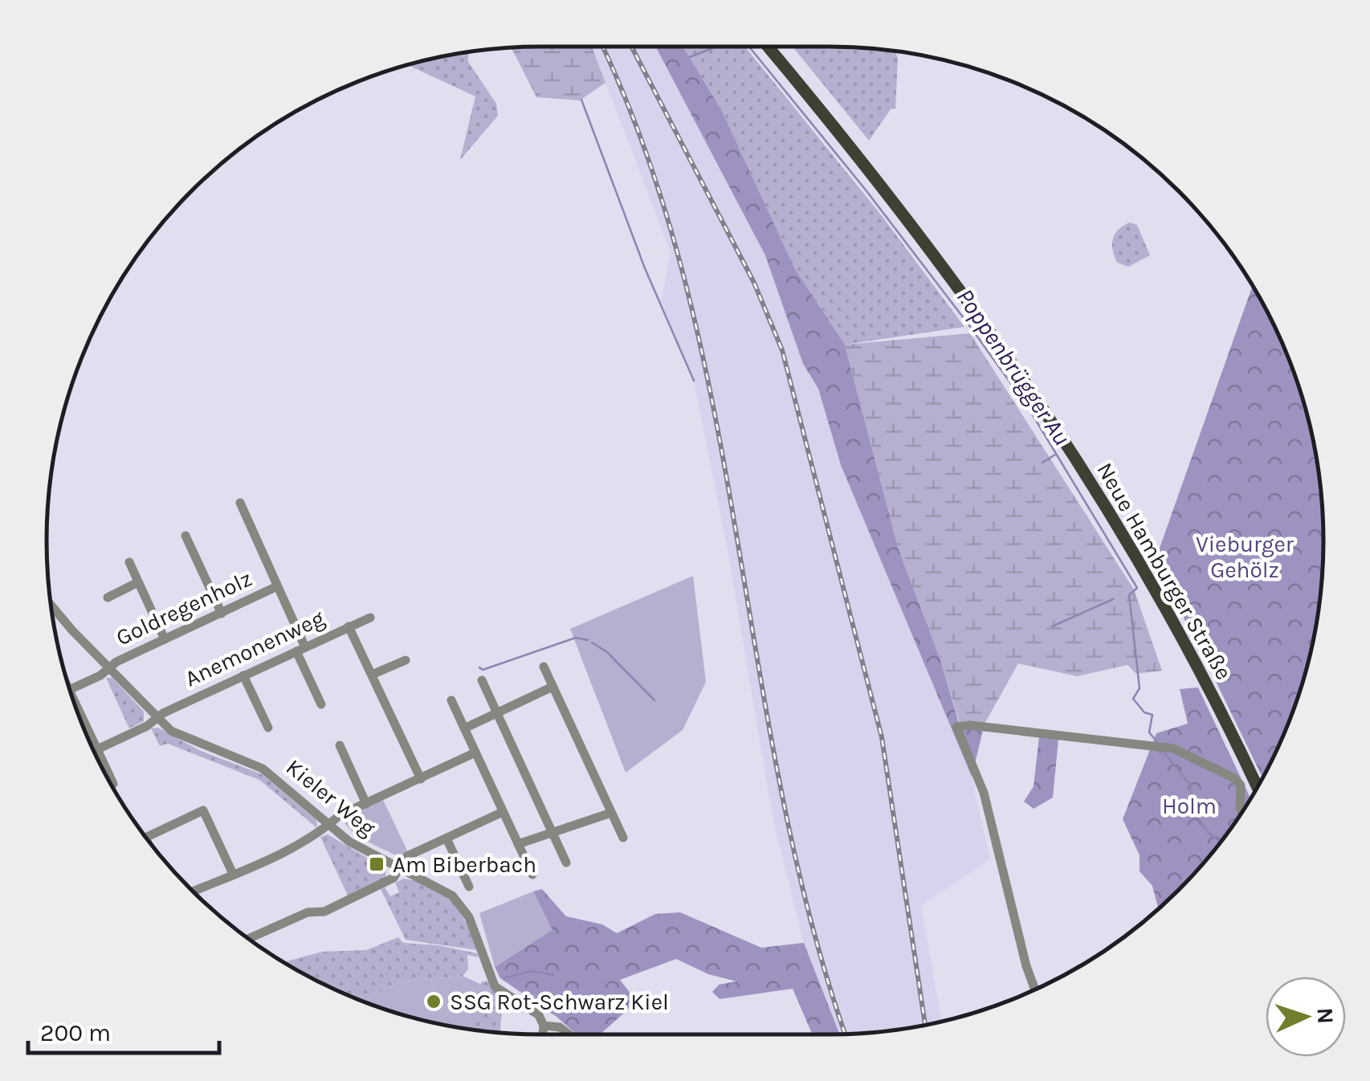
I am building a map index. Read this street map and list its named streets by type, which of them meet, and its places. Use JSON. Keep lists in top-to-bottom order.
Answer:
{
  "streets": {
    "main road": ["Neue Hamburger Straße"],
    "street": ["Goldregenholz", "Anemonenweg", "Kieler Weg"]
  },
  "crossings": [
    ["Goldregenholz", "Kieler Weg"],
    ["Anemonenweg", "Kieler Weg"]
  ],
  "water": ["Poppenbrügger Au"],
  "parks": ["Vieburger Gehölz", "Holm"],
  "places": {
    "transit": ["Am Biberbach"],
    "other": ["SSG Rot-Schwarz Kiel"]
  },
  "scale_bar": "200 m",
  "north": "right"
}
